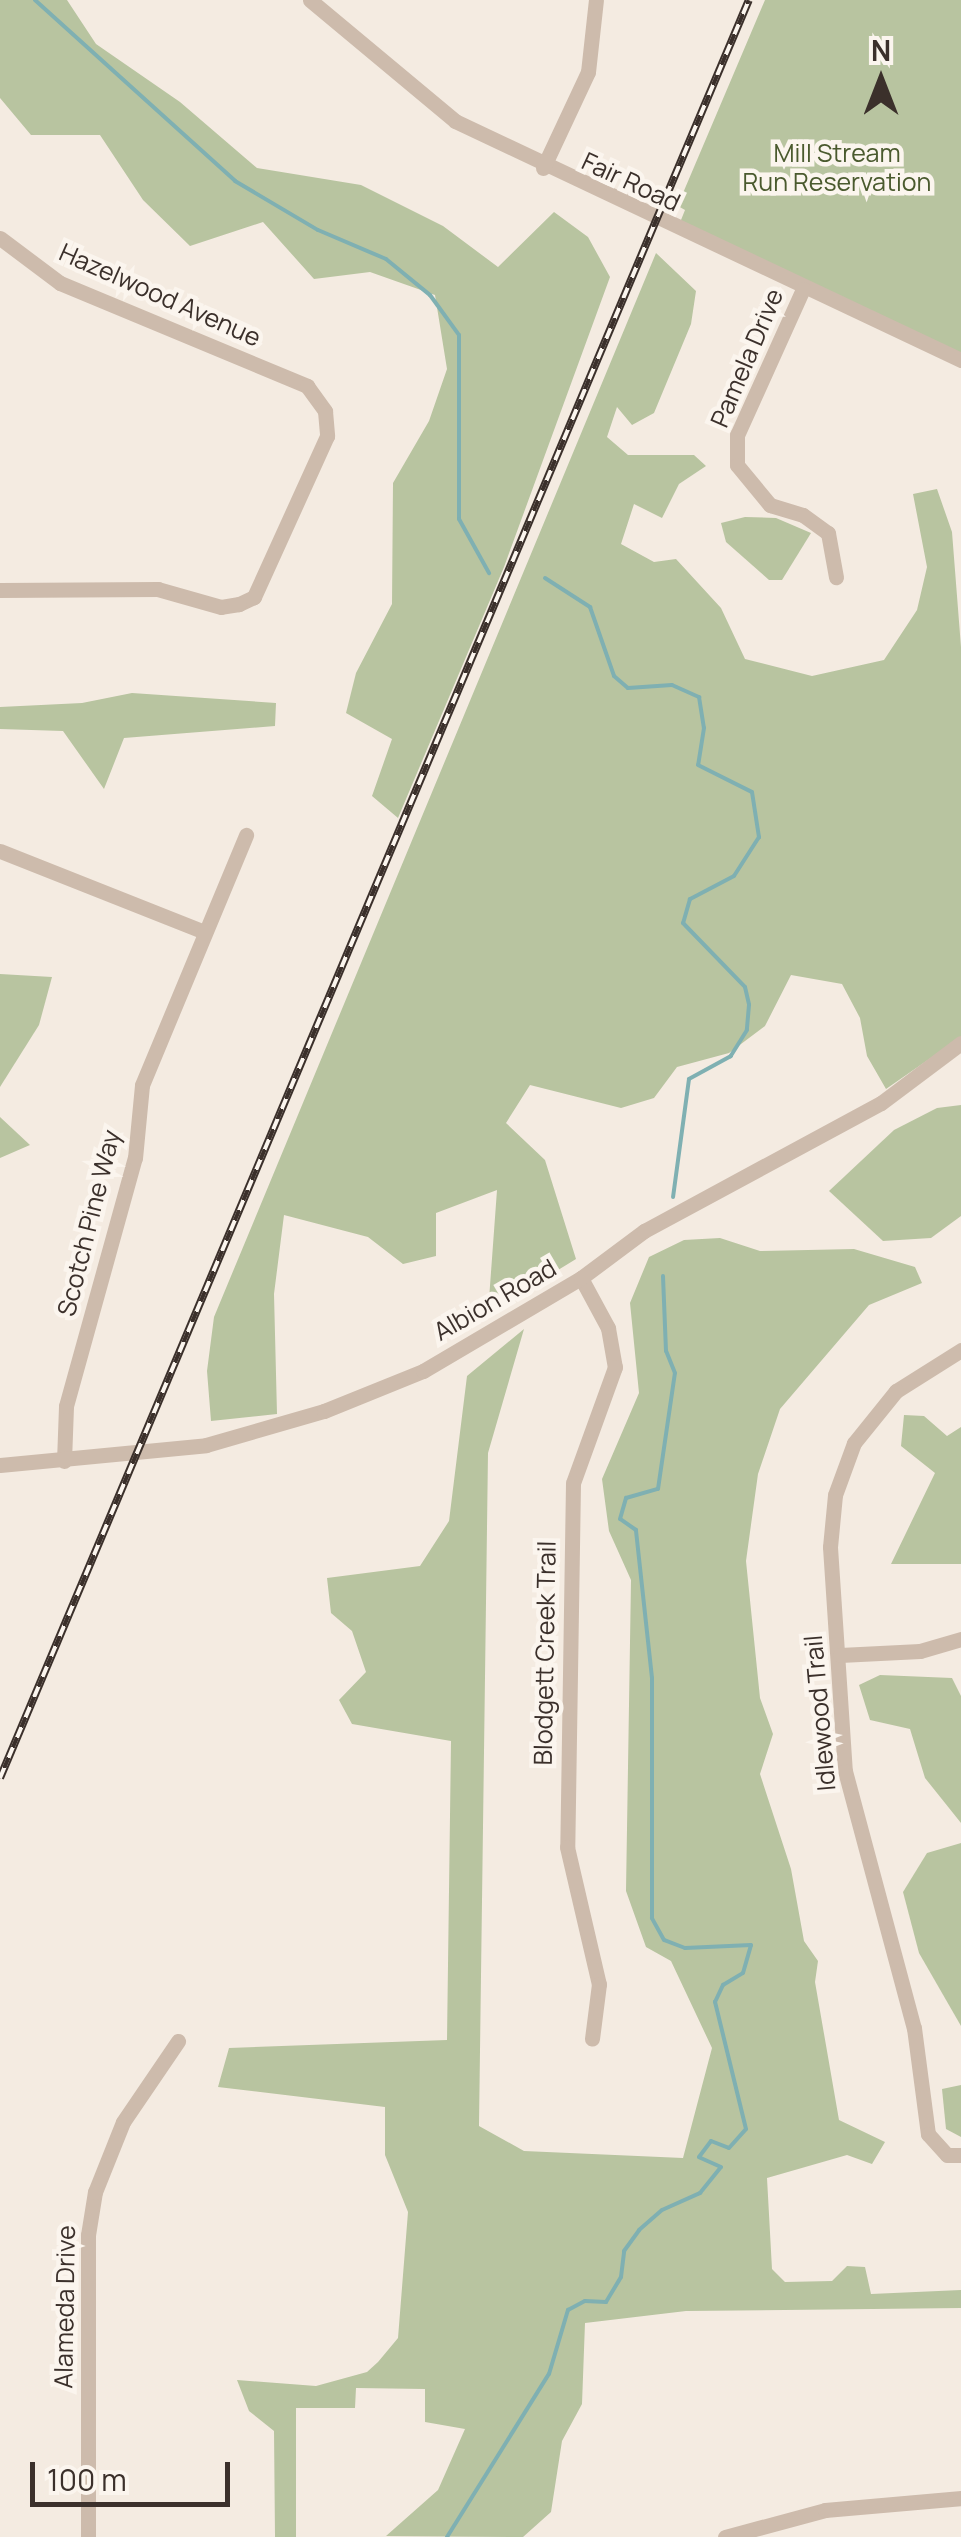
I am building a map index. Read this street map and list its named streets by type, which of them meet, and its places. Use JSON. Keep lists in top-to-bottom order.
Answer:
{
  "streets": {
    "street": [
      "Fair Road",
      "Hazelwood Avenue",
      "Pamela Drive",
      "Scotch Pine Way",
      "Albion Road",
      "Blodgett Creek Trail",
      "Idlewood Trail",
      "Alameda Drive"
    ]
  },
  "crossings": [
    ["Fair Road", "Pamela Drive"],
    ["Scotch Pine Way", "Albion Road"],
    ["Albion Road", "Blodgett Creek Trail"]
  ],
  "parks": ["Mill Stream Run Reservation"],
  "scale_bar": "100 m",
  "north": "top"
}
